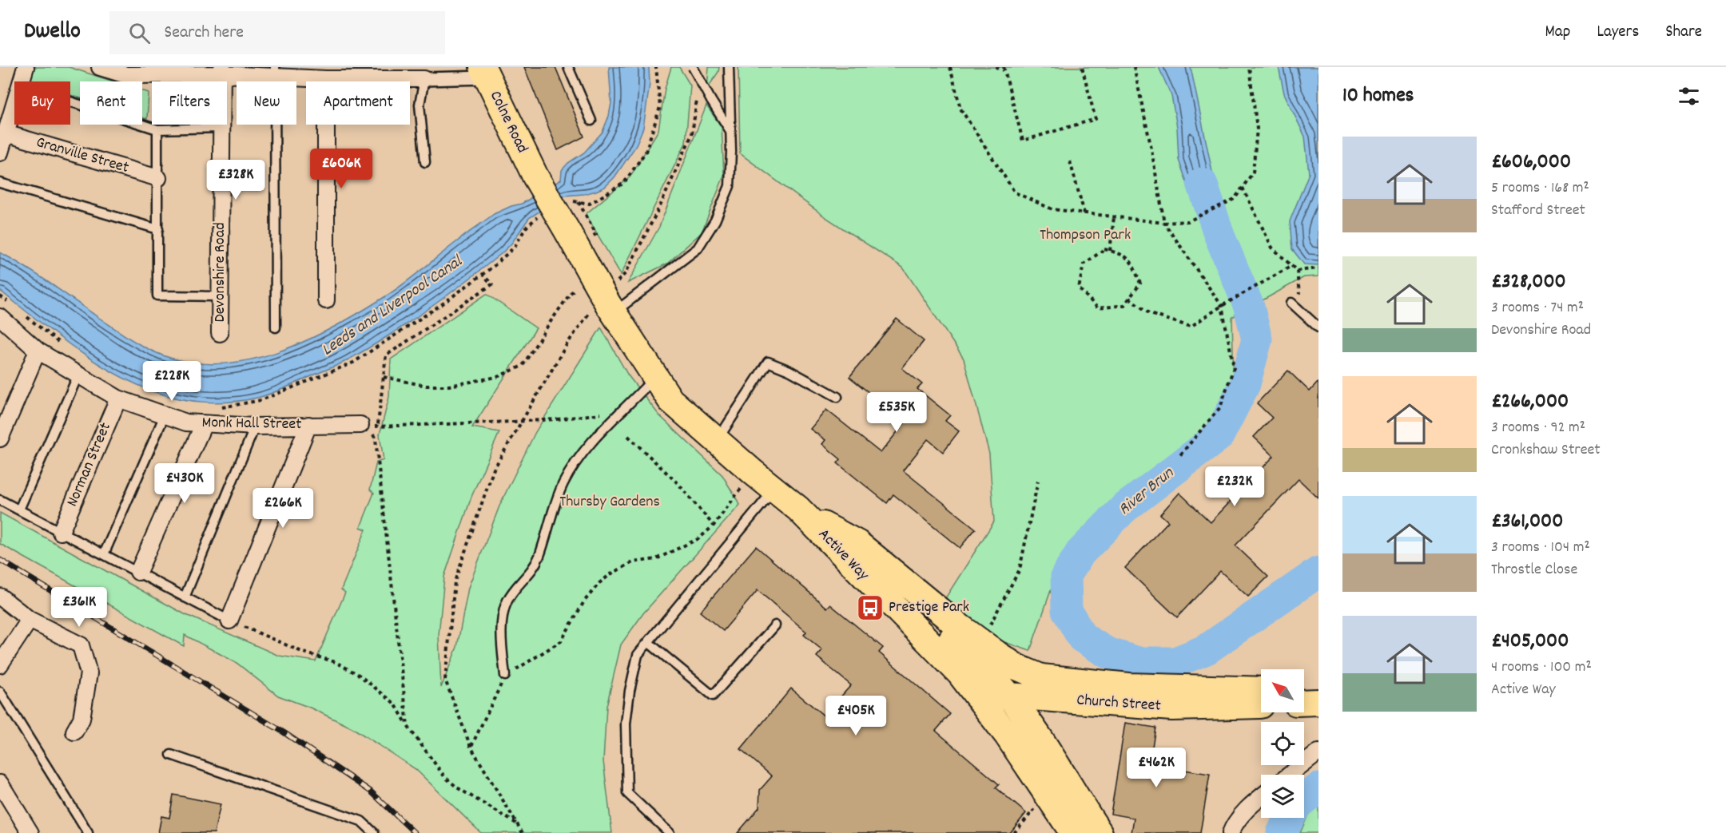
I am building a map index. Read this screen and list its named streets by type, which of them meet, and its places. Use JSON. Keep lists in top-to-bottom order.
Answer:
{
  "streets": {
    "main road": ["Colne Road", "Active Way", "Church Street"],
    "street": [
      "Granville Street",
      "Devonshire Road",
      "Monk Hall Street",
      "Norman Street"
    ]
  },
  "crossings": [
    ["Colne Road", "Active Way"],
    ["Monk Hall Street", "Norman Street"],
    ["Active Way", "Church Street"]
  ],
  "water": ["Leeds and Liverpool Canal", "River Brun"],
  "parks": ["Thompson Park", "Thursby Gardens"],
  "places": {
    "bus stop": ["Prestige Park"]
  },
  "north": "top left",
  "page": {
    "header": "Dwello",
    "search": "Search here",
    "nav": ["Map", "Layers", "Share"],
    "heading": "10 homes",
    "chip": [
      "Buy",
      "Rent",
      "Filters",
      "New",
      "Apartment"
    ],
    "list": [
      {
        "name": "£606,000",
        "note": "5 rooms · 168 m² · Stafford Street"
      },
      {
        "name": "£328,000",
        "note": "3 rooms · 74 m² · Devonshire Road"
      },
      {
        "name": "£266,000",
        "note": "3 rooms · 92 m² · Cronkshaw Street"
      },
      {
        "name": "£361,000",
        "note": "3 rooms · 104 m² · Throstle Close"
      },
      {
        "name": "£405,000",
        "note": "4 rooms · 100 m² · Active Way"
      }
    ],
    "price": [
      "£606K",
      "£328K",
      "£228K",
      "£535K",
      "£430K",
      "£232K",
      "£266K",
      "£361K",
      "£405K",
      "£462K"
    ]
  }
}
